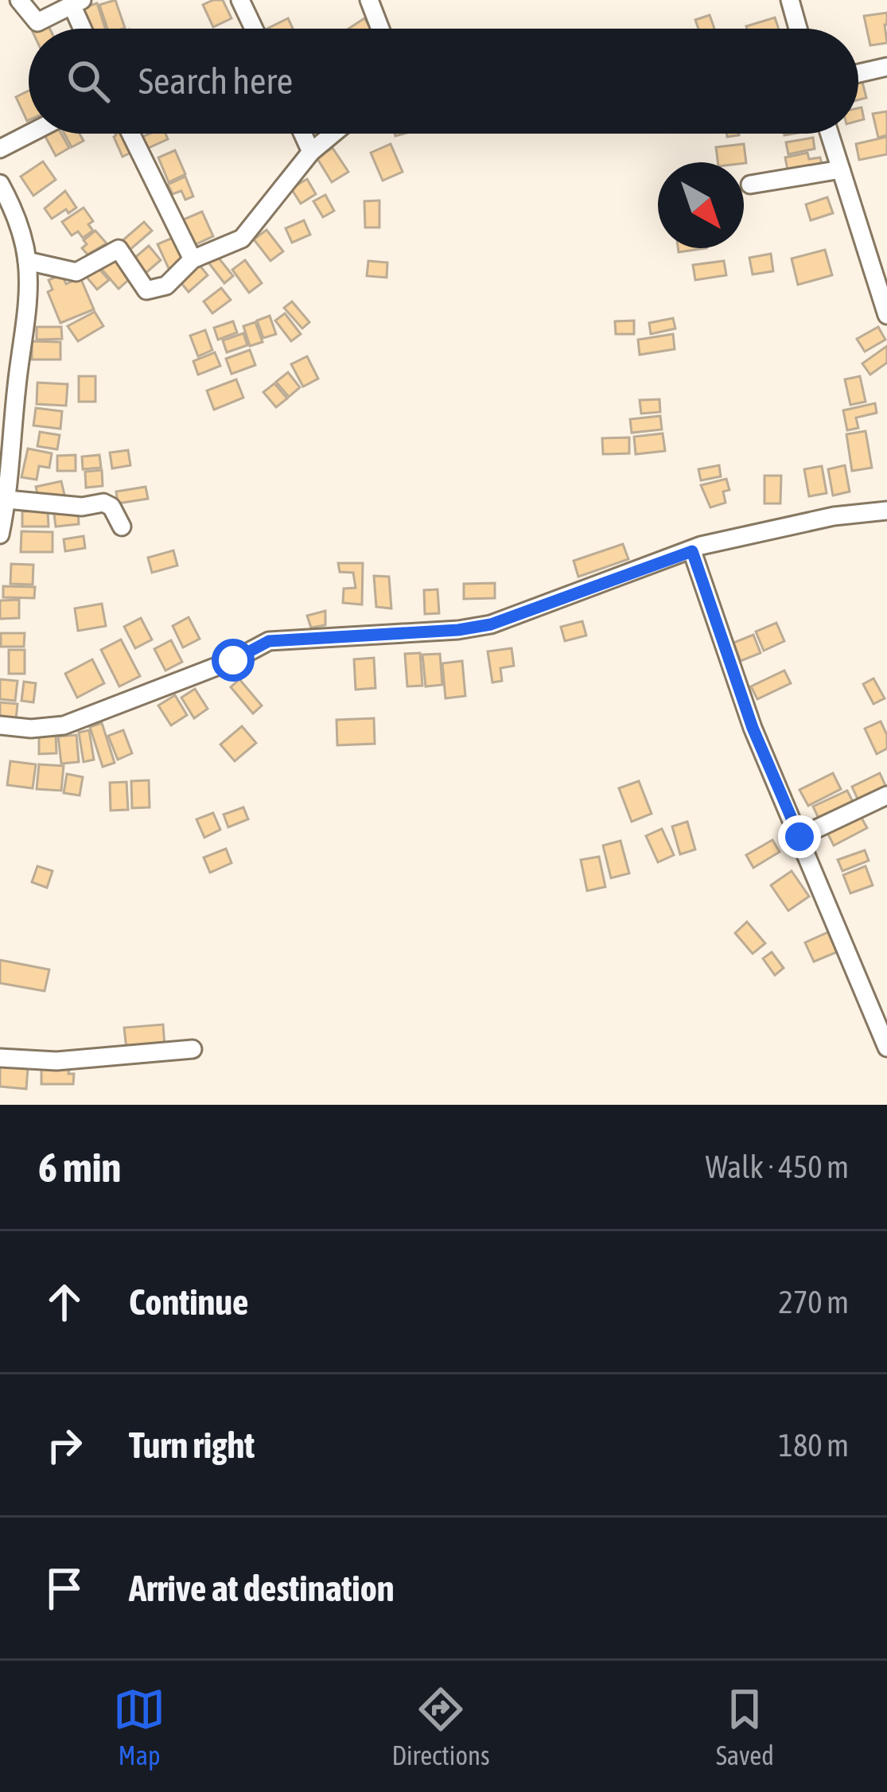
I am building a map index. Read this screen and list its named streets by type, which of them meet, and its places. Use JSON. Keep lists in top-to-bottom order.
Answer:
{
  "north": "bottom right",
  "page": {
    "search": "Search here",
    "heading": ["6 min", "Walk · 450 m"],
    "list": [
      ["Continue", "270 m"],
      ["Turn right", "180 m"],
      "Arrive at destination"
    ],
    "nav": ["Map", "Directions", "Saved"]
  }
}
